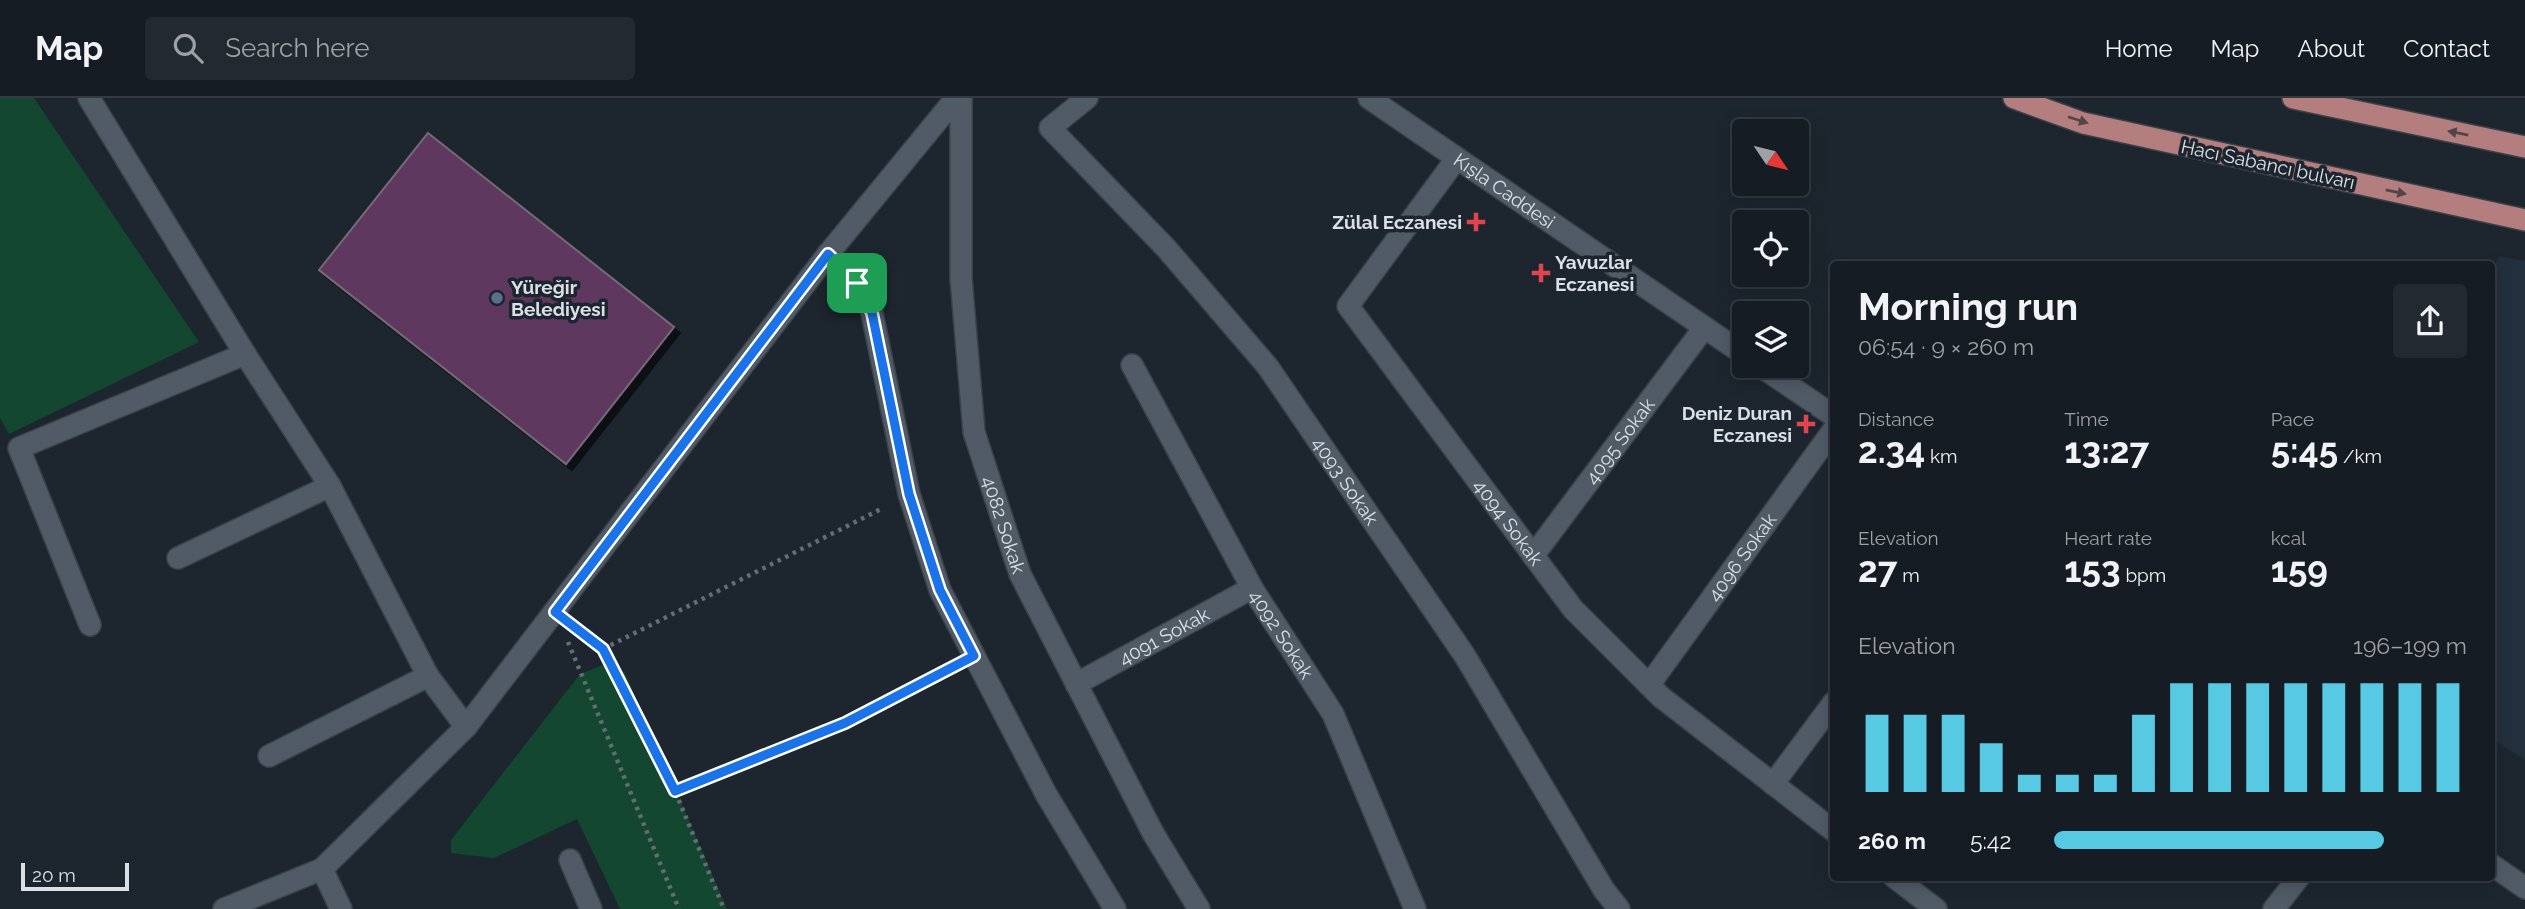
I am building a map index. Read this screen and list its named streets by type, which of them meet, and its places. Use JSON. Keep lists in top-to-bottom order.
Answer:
{
  "streets": {
    "main road": ["Hacı Sabancı bulvarı"],
    "street": [
      "Kışla Caddesi",
      "4095 Sokak",
      "4093 Sokak",
      "4094 Sokak",
      "4082 Sokak",
      "4096 Sokak",
      "4092 Sokak",
      "4091 Sokak"
    ]
  },
  "crossings": [
    ["Kışla Caddesi", "4095 Sokak"],
    ["Kışla Caddesi", "4094 Sokak"],
    ["4095 Sokak", "4094 Sokak"],
    ["4094 Sokak", "4096 Sokak"],
    ["4082 Sokak", "4091 Sokak"],
    ["4092 Sokak", "4091 Sokak"]
  ],
  "places": {
    "health": ["Zülal Eczanesi", "Yavuzlar Eczanesi", "Deniz Duran Eczanesi"],
    "other": ["Yüreğir Belediyesi"]
  },
  "scale_bar": "20 m",
  "north": "bottom right",
  "page": {
    "header": "Map",
    "search": "Search here",
    "nav": [
      "Home",
      "Map",
      "About",
      "Contact"
    ],
    "heading": ["Morning run", "06:54 · 9 × 260 m"],
    "stats": [
      ["Distance", "2.34 km"],
      ["Time", "13:27"],
      ["Pace", "5:45 /km"],
      ["Elevation", "27 m"],
      ["Heart rate", "153 bpm"],
      ["kcal", "159"]
    ],
    "chart": ["Elevation", "196–199 m"],
    "list": [
      {
        "name": "260 m",
        "note": "5:42"
      }
    ],
    "scale": "20 m"
  }
}
